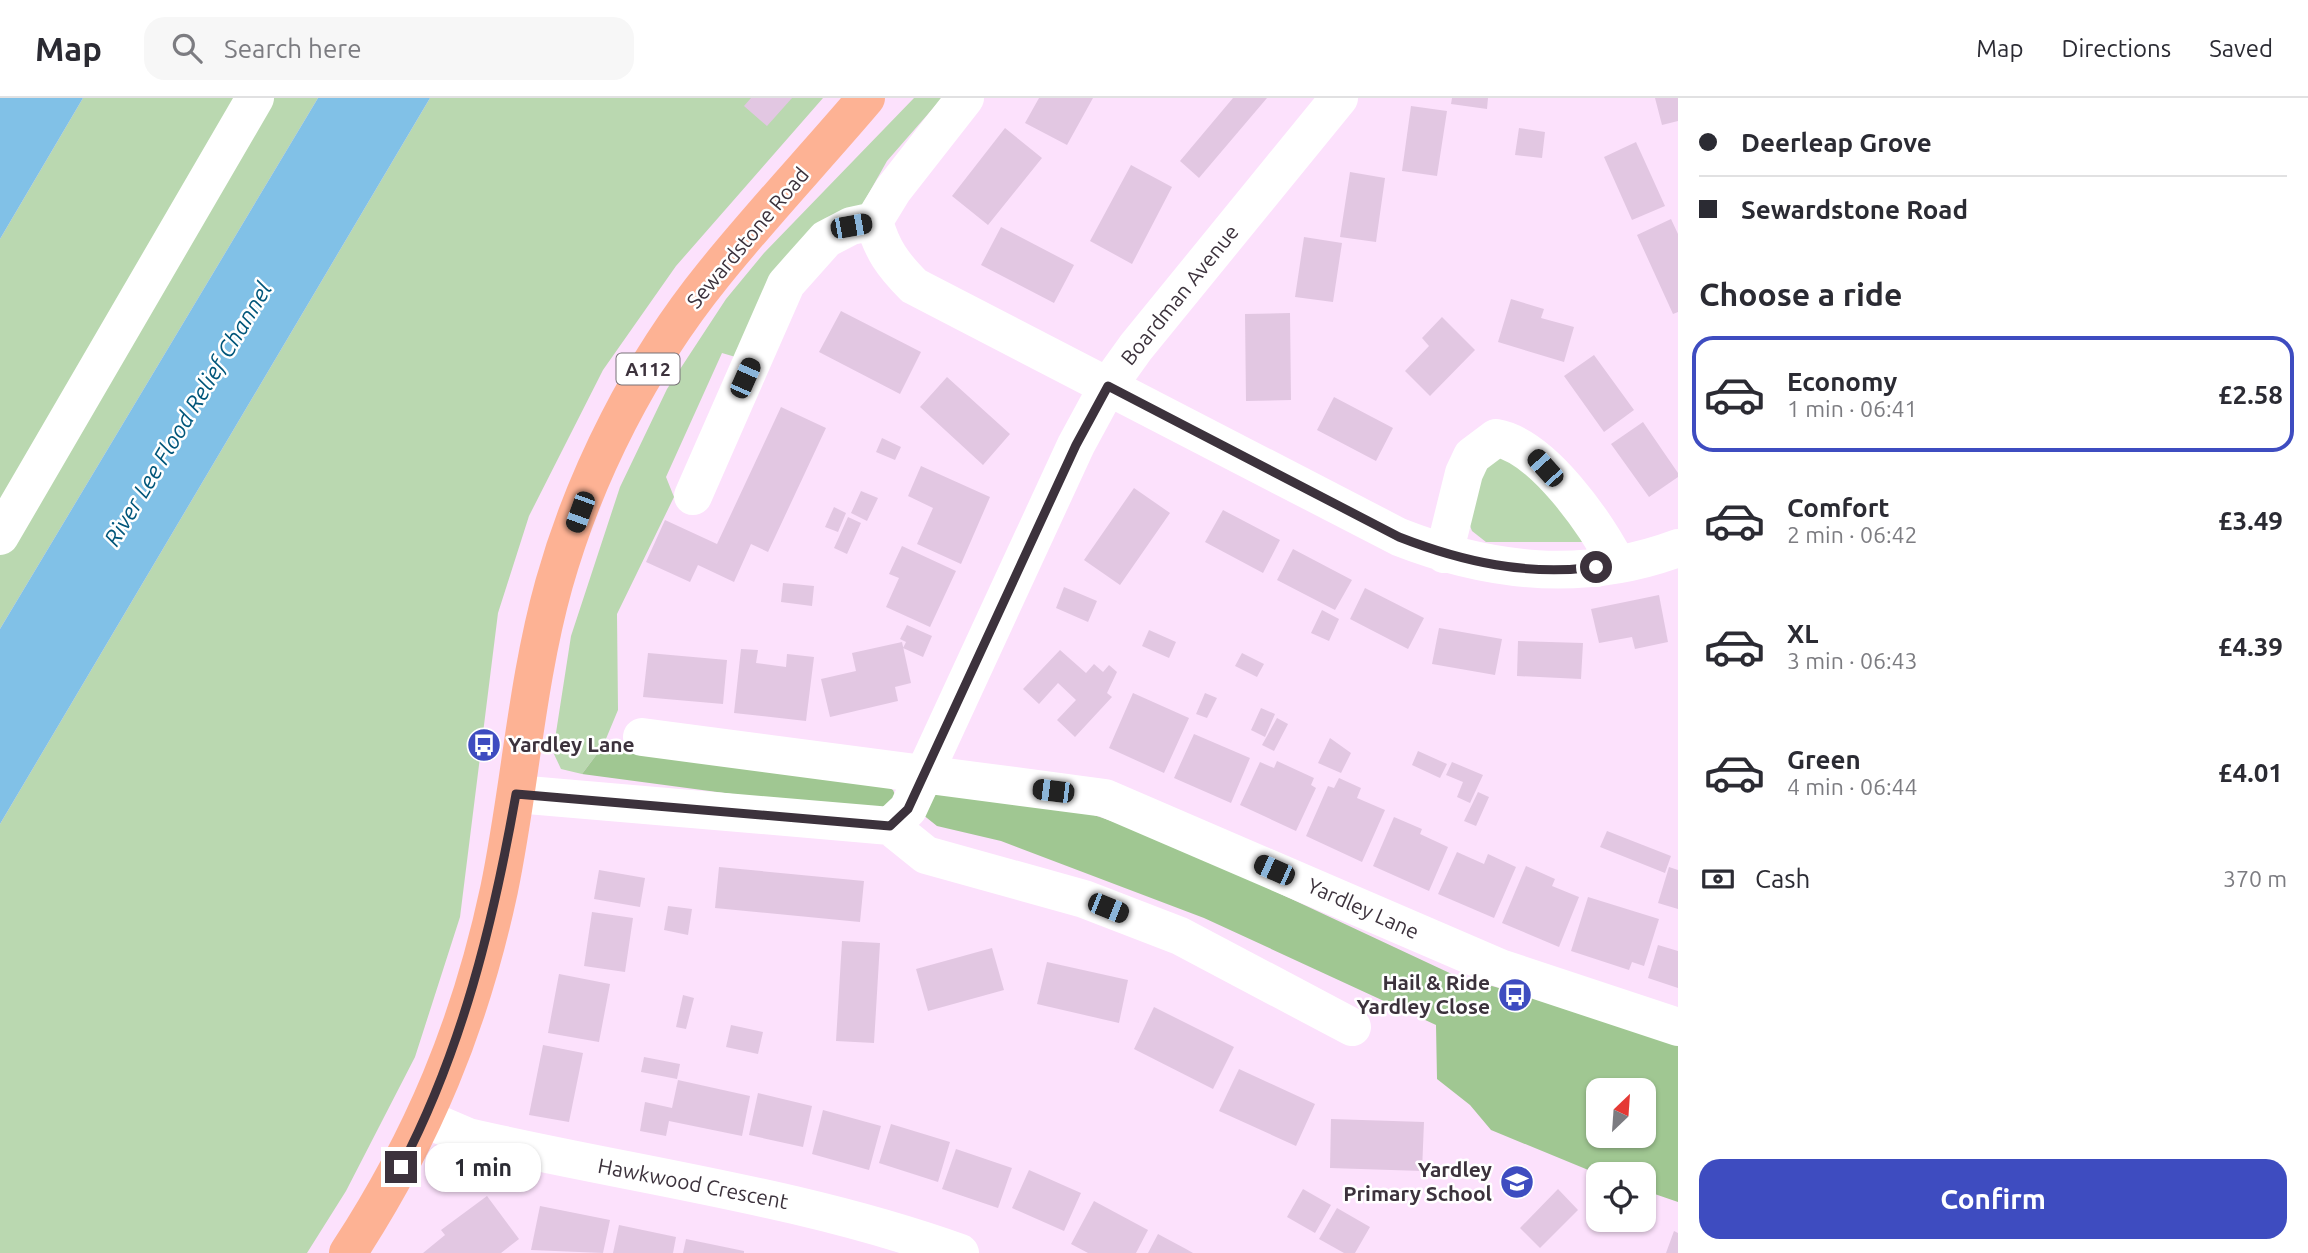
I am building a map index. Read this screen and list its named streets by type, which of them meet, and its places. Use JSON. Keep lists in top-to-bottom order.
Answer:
{
  "streets": {
    "main road": ["Sewardstone Road", "A112"],
    "street": ["Boardman Avenue", "Yardley Lane", "Hawkwood Crescent"]
  },
  "crossings": [
    ["Sewardstone Road", "Hawkwood Crescent"],
    ["Boardman Avenue", "Yardley Lane"]
  ],
  "water": ["River Lee Flood Relief Channel"],
  "places": {
    "bus stop": ["Yardley Lane", "Hail & Ride Yardley Close"],
    "school or university": ["Yardley Primary School"]
  },
  "north": "top right",
  "page": {
    "header": "Map",
    "search": "Search here",
    "nav": ["Map", "Directions", "Saved"],
    "banner": ["Deerleap Grove", "Sewardstone Road"],
    "heading": "Choose a ride",
    "list": [
      {
        "name": "Economy",
        "note": "1 min · 06:41",
        "value": "£2.58"
      },
      {
        "name": "Comfort",
        "note": "2 min · 06:42",
        "value": "£3.49"
      },
      {
        "name": "XL",
        "note": "3 min · 06:43",
        "value": "£4.39"
      },
      {
        "name": "Green",
        "note": "4 min · 06:44",
        "value": "£4.01"
      }
    ],
    "pay": ["Cash", "370 m"],
    "bubble": "1 min",
    "buttons": "Confirm"
  }
}
